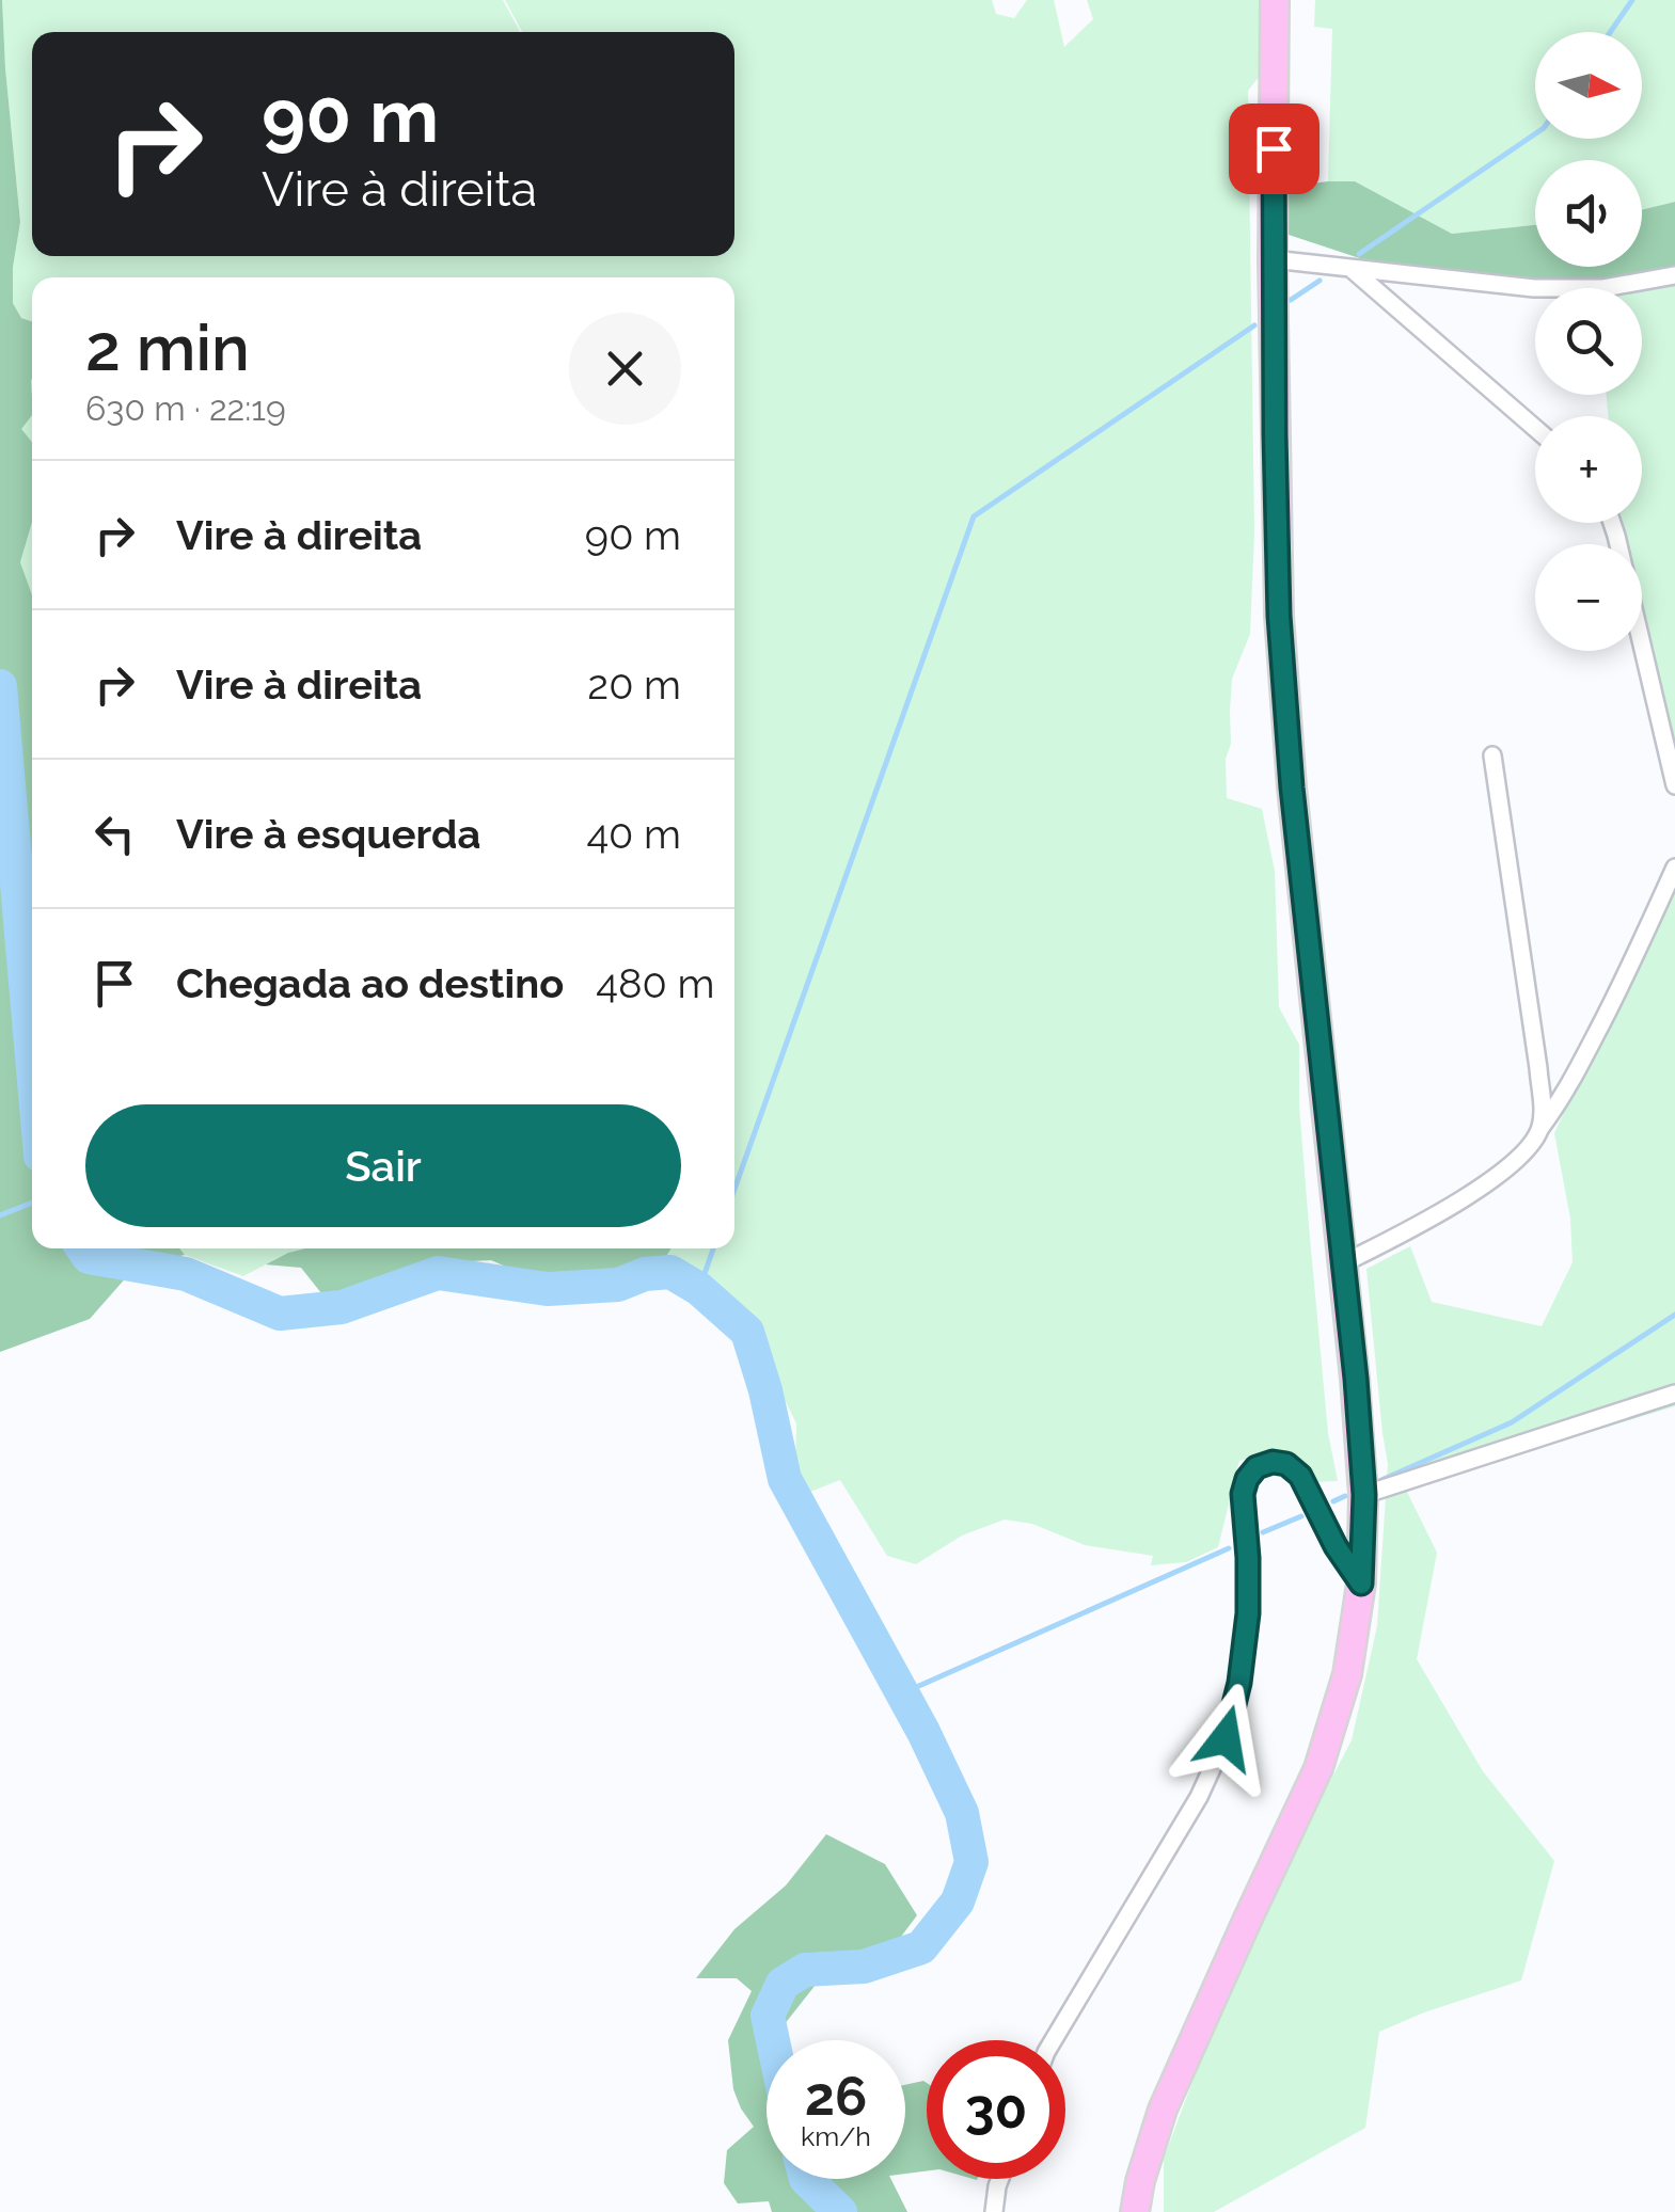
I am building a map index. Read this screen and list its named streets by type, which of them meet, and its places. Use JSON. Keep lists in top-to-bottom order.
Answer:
{
  "north": "right",
  "page": {
    "map_buttons": ["+", "−"],
    "turn": ["90 m", "Vire à direita"],
    "heading": ["2 min", "630 m · 22:19"],
    "list": [
      {
        "name": "Vire à direita",
        "value": "90 m"
      },
      {
        "name": "Vire à direita",
        "value": "20 m"
      },
      {
        "name": "Vire à esquerda",
        "value": "40 m"
      },
      {
        "name": "Chegada ao destino",
        "value": "480 m"
      }
    ],
    "buttons": "Sair",
    "speed": "26 km/h",
    "limit": "30"
  }
}
